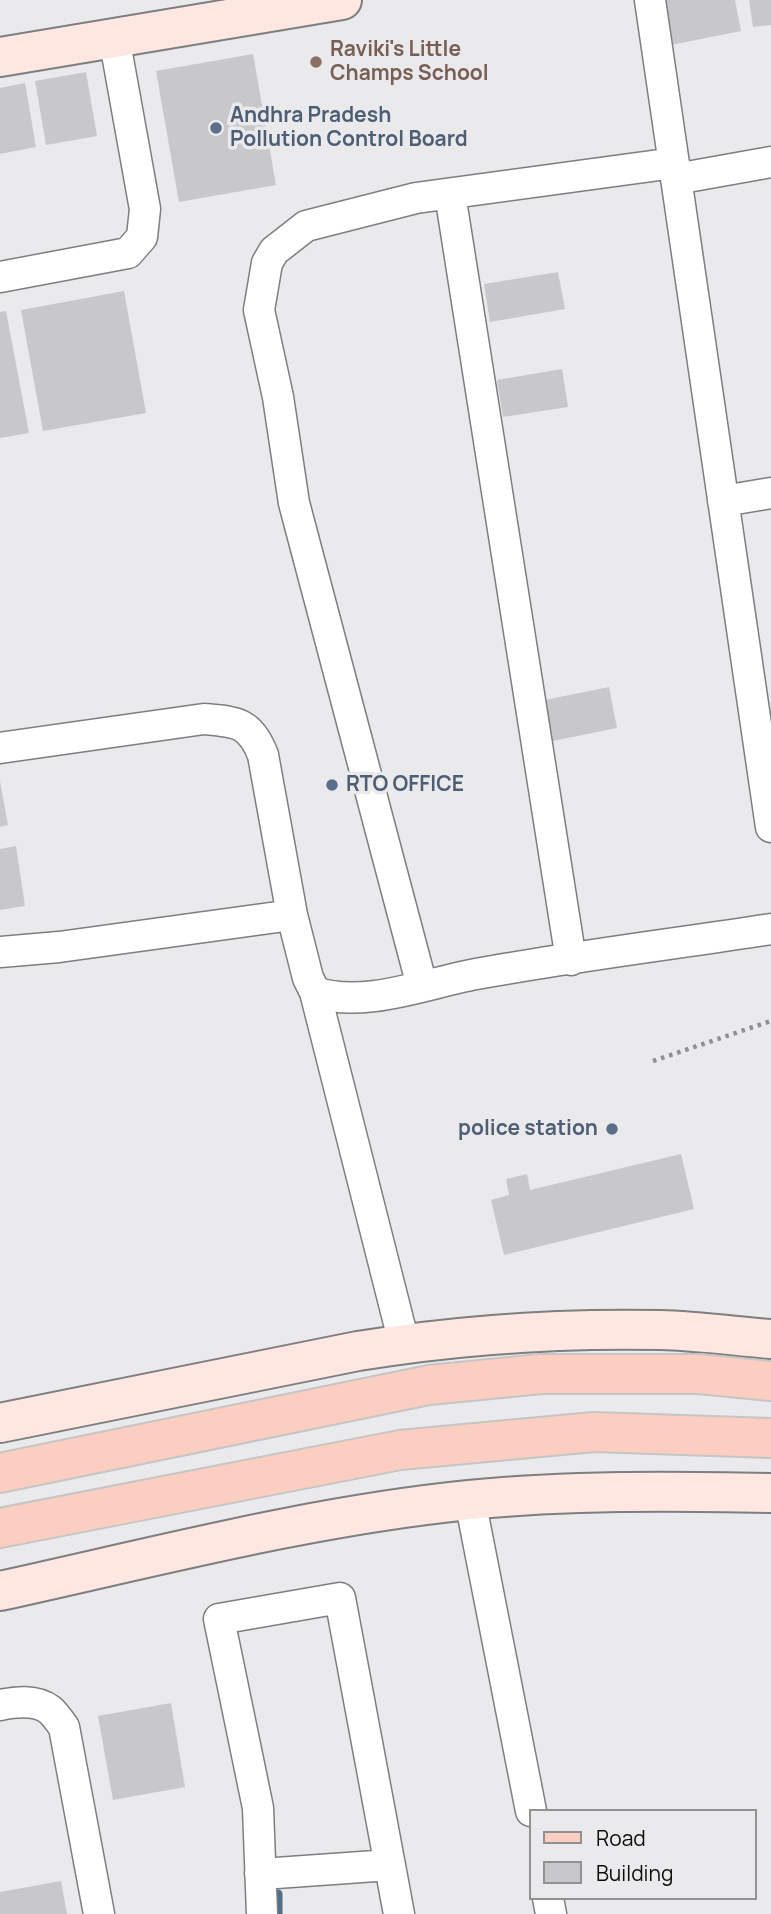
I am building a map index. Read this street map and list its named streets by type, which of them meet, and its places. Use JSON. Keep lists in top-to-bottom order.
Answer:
{
  "places": [
    "Raviki's Little Champs School",
    "Andhra Pradesh Pollution Control Board",
    "RTO OFFICE",
    "police station"
  ],
  "legend": ["Road", "Building"]
}
